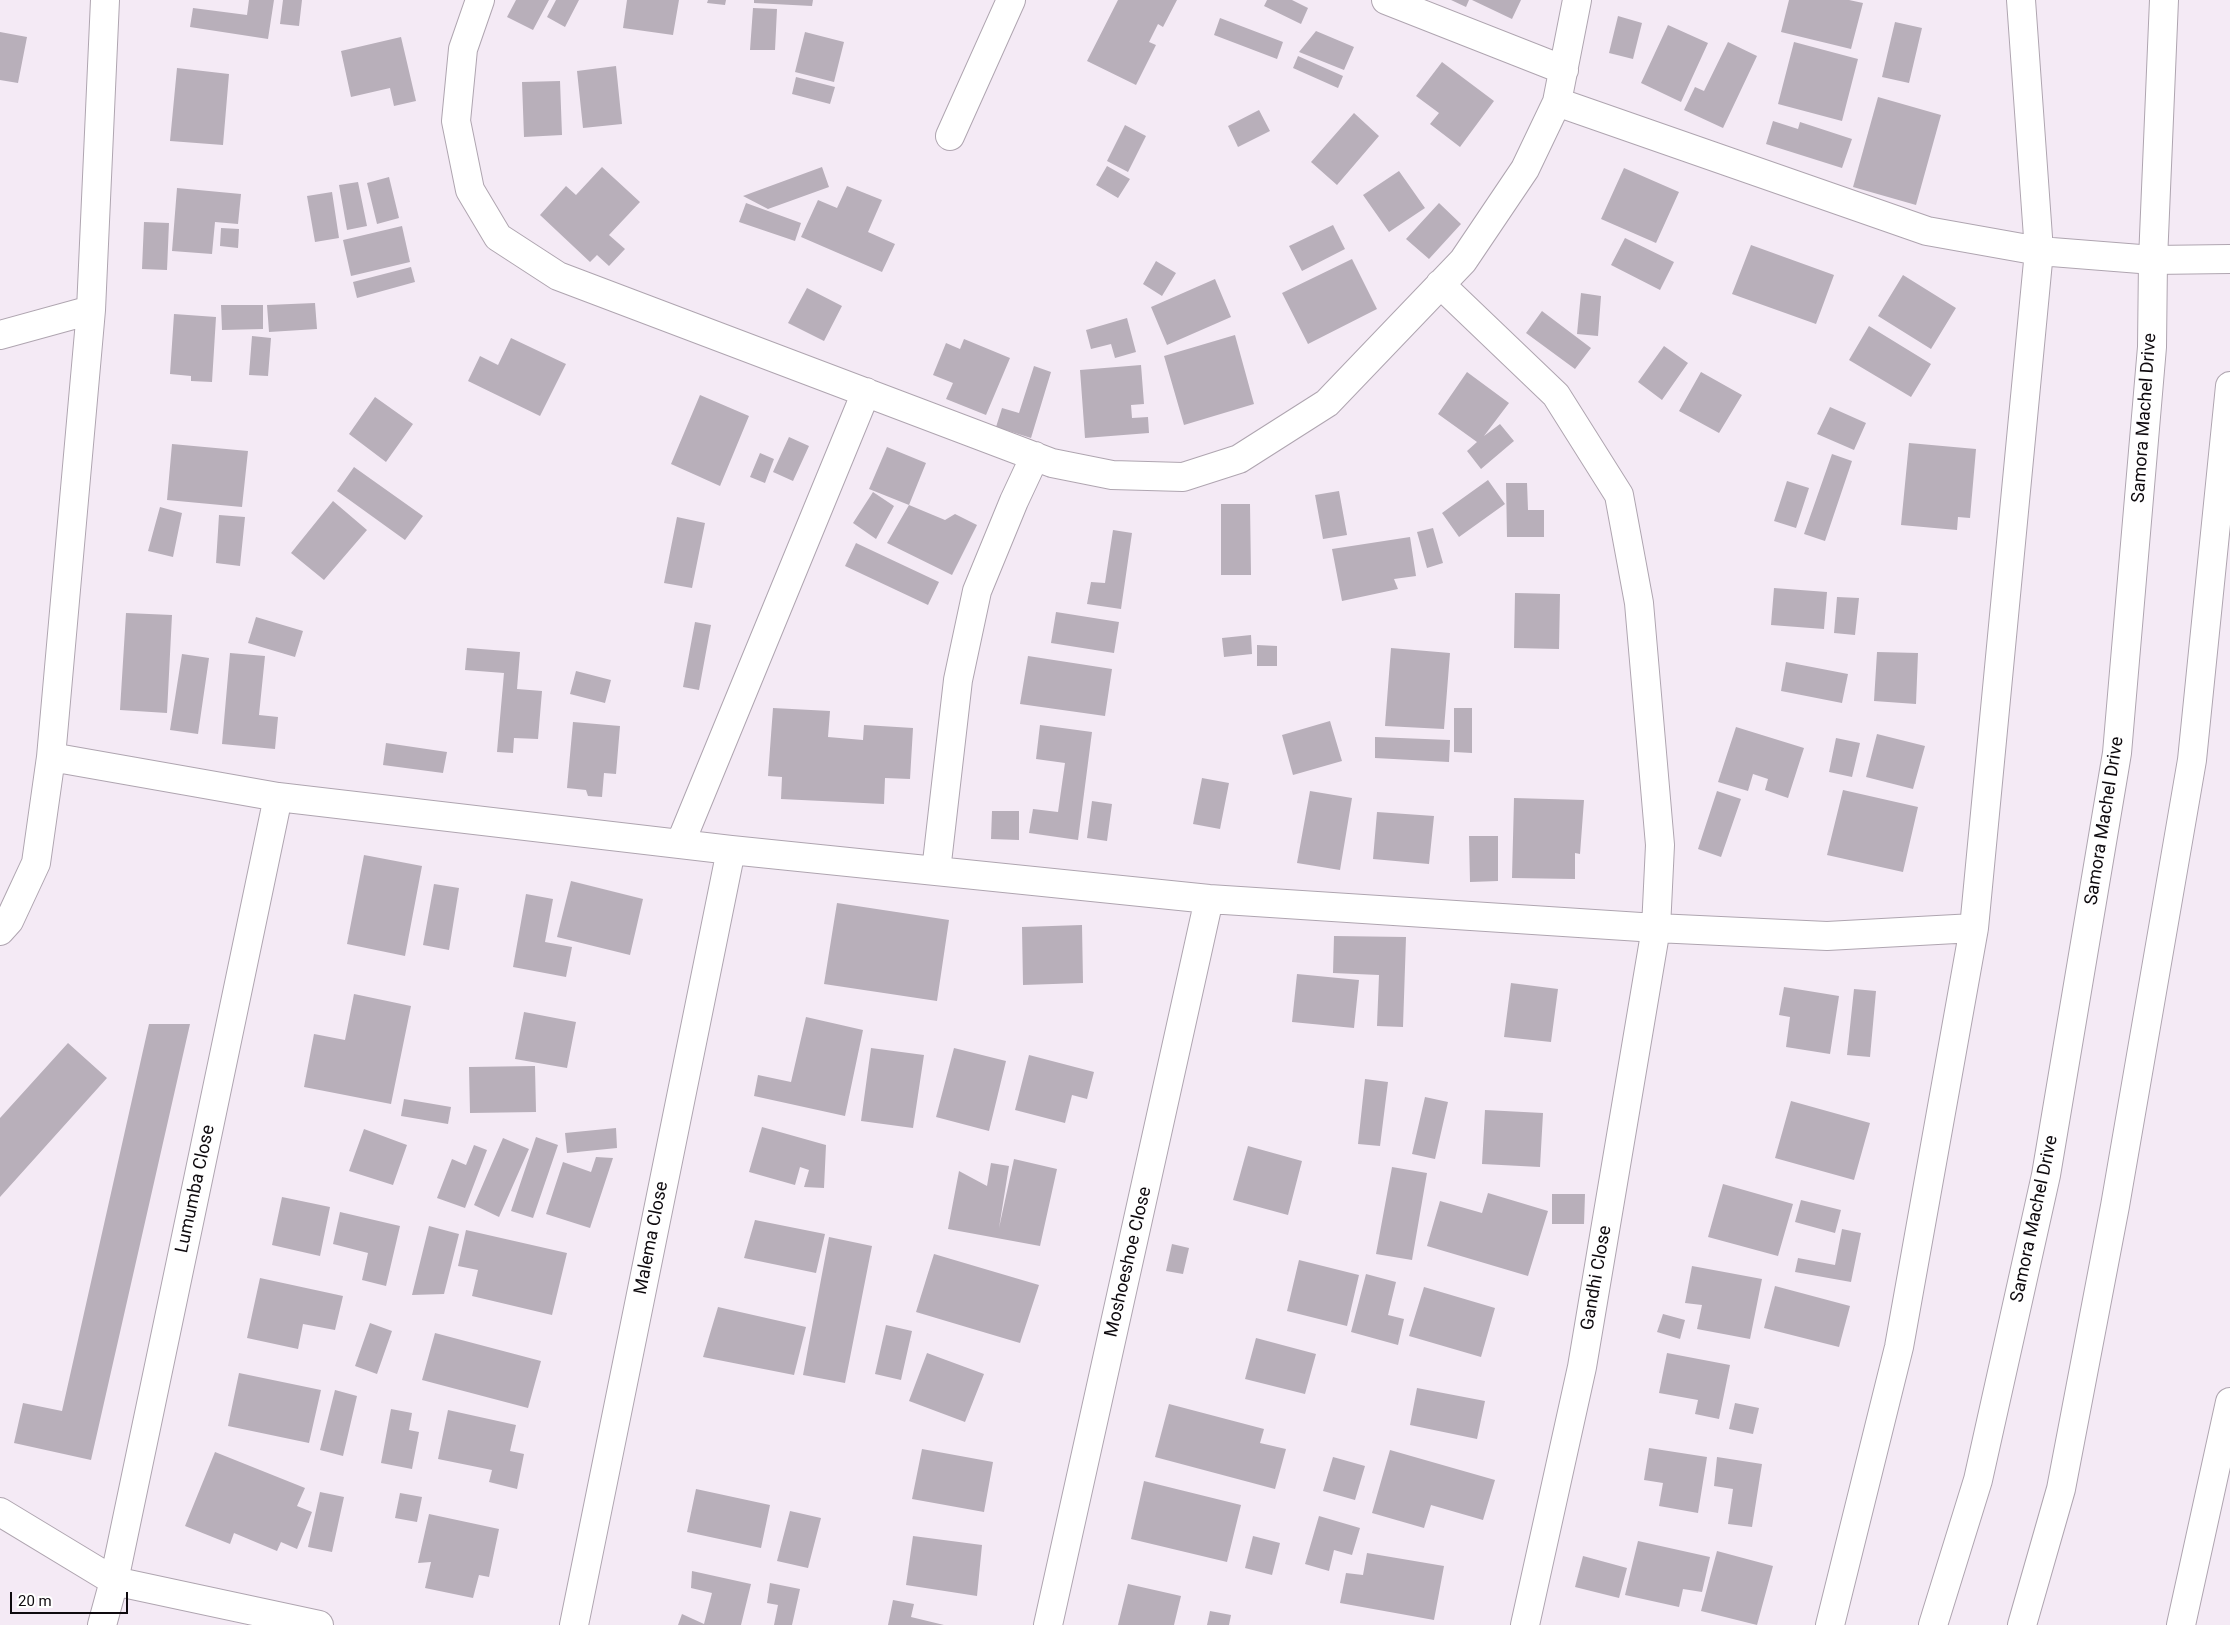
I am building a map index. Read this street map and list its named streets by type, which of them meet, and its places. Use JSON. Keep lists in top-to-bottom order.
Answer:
{
  "streets": {
    "street": [
      "Samora Machel Drive",
      "Lumumba Close",
      "Malema Close",
      "Moshoeshoe Close",
      "Gandhi Close"
    ]
  },
  "scale_bar": "20 m"
}
